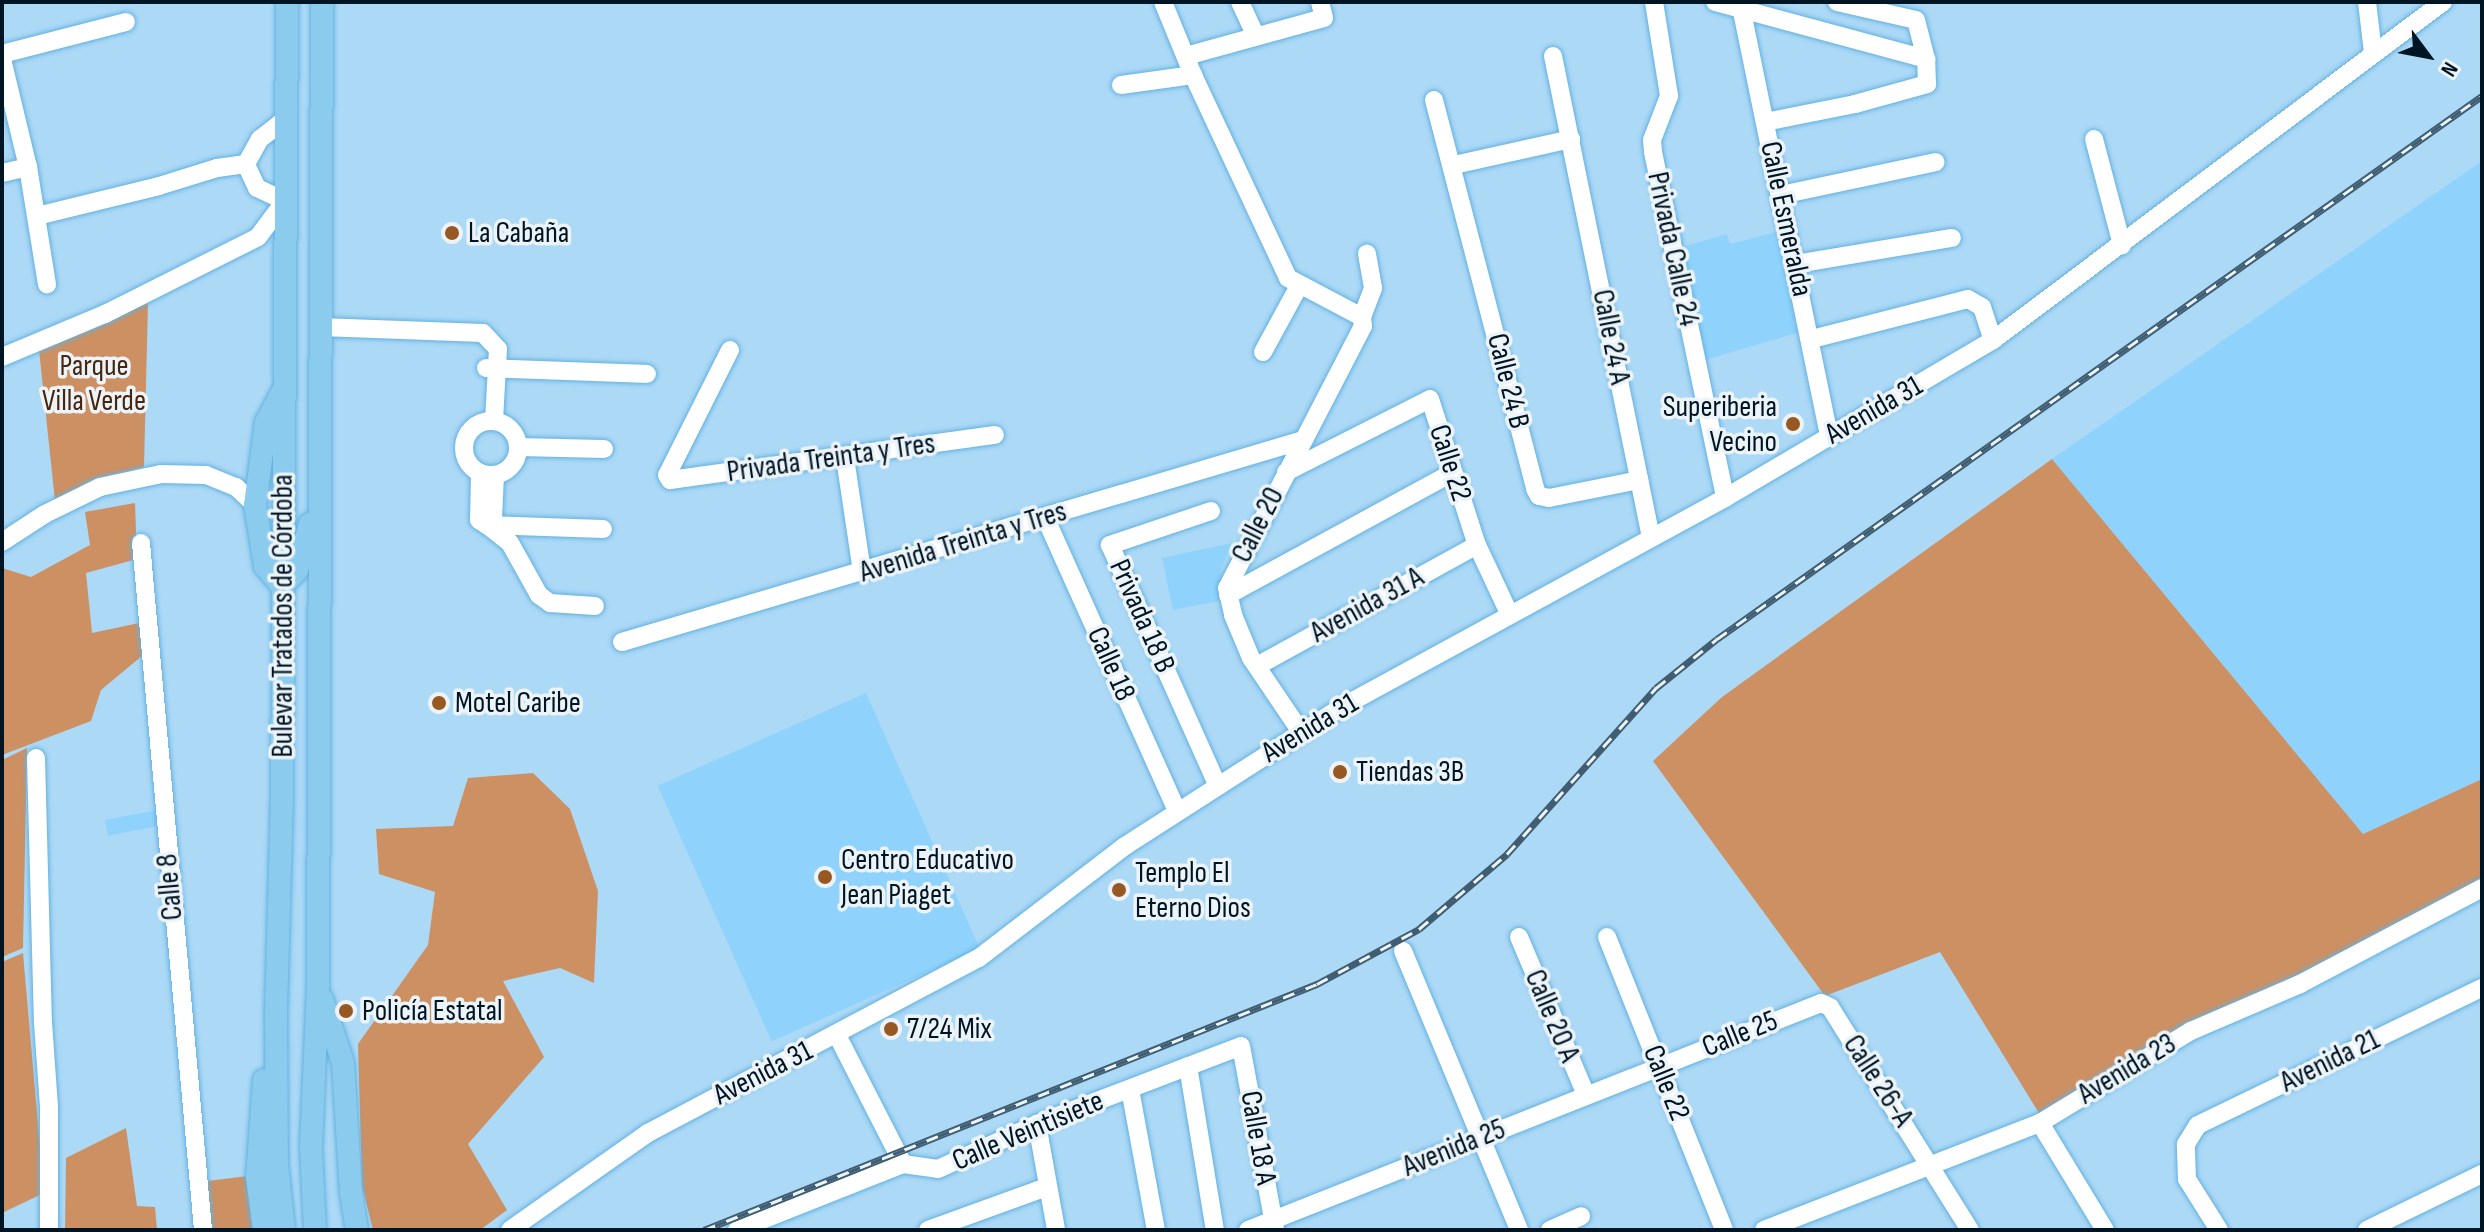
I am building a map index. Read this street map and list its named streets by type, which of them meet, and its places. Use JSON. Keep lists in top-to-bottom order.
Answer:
{
  "streets": {
    "main road": ["Bulevar Tratados de Córdoba"],
    "street": [
      "Calle Esmeralda",
      "Privada Calle 24",
      "Calle 24 A",
      "Calle 24 B",
      "Avenida 31",
      "Privada Treinta y Tres",
      "Calle 22",
      "Calle 20",
      "Avenida Treinta y Tres",
      "Avenida 31 A",
      "Privada 18 B",
      "Calle 18",
      "Calle 8",
      "Calle 20 A",
      "Calle 25",
      "Avenida 21",
      "Avenida 23",
      "Calle 26-A",
      "Calle Veintisiete",
      "Calle 18 A",
      "Avenida 25"
    ]
  },
  "crossings": [
    ["Calle Esmeralda", "Avenida 31"],
    ["Privada Calle 24", "Avenida 31"],
    ["Calle 24 A", "Calle 24 B"],
    ["Calle 24 A", "Avenida 31"],
    ["Avenida 31", "Calle 22"],
    ["Avenida 31", "Calle 20"],
    ["Avenida 31", "Privada 18 B"],
    ["Avenida 31", "Calle 18"],
    ["Calle 22", "Calle 20"],
    ["Calle 22", "Avenida 31 A"],
    ["Calle 22", "Calle 25"],
    ["Calle 22", "Avenida 25"],
    ["Calle 20", "Avenida Treinta y Tres"],
    ["Calle 20", "Avenida 31 A"],
    ["Avenida Treinta y Tres", "Calle 18"],
    ["Calle 20 A", "Avenida 25"],
    ["Calle 25", "Calle 26-A"],
    ["Calle 25", "Avenida 25"],
    ["Avenida 23", "Calle 26-A"],
    ["Calle Veintisiete", "Calle 18 A"],
    ["Calle 18 A", "Avenida 25"]
  ],
  "parks": ["Parque Villa Verde"],
  "places": [
    "La Cabaña",
    "Superiberia Vecino",
    "Motel Caribe",
    "Tiendas 3B",
    "Centro Educativo Jean Piaget",
    "Templo El Eterno Dios",
    "Policía Estatal",
    "7/24 Mix"
  ],
  "north": "bottom right"
}
